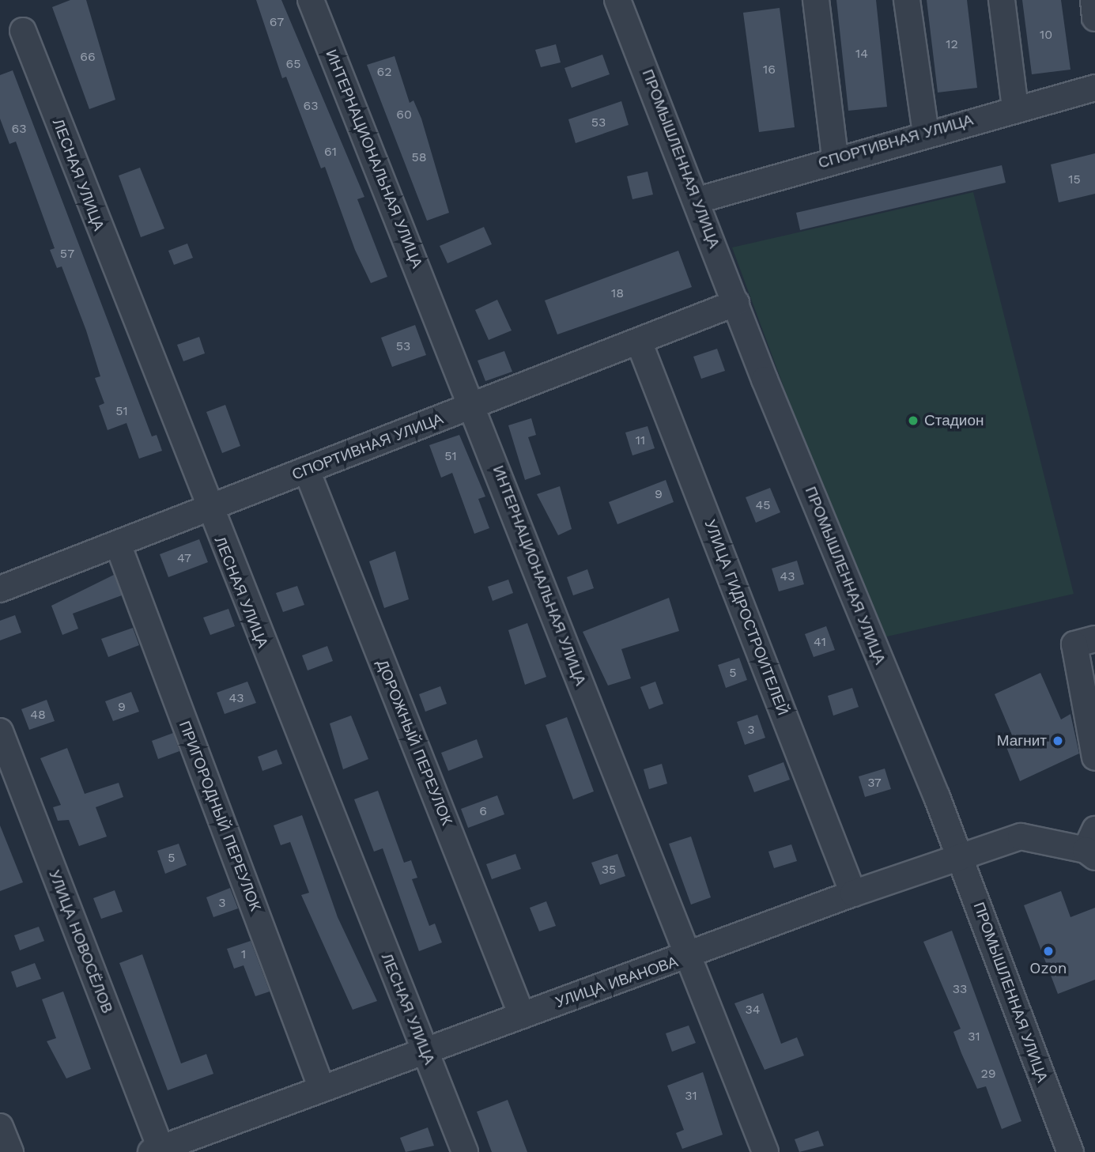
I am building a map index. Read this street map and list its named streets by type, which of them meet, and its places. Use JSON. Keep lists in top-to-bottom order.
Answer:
{
  "streets": {
    "street": [
      "СПОРТИВНАЯ УЛИЦА",
      "ИНТЕРНАЦИОНАЛЬНАЯ УЛИЦА",
      "ПРОМЫШЛЕННАЯ УЛИЦА",
      "ЛЕСНАЯ УЛИЦА",
      "УЛИЦА ГИДРОСТРОИТЕЛЕЙ",
      "ДОРОЖНЫЙ ПЕРЕУЛОК",
      "ПРИГОРОДНЫЙ ПЕРЕУЛОК",
      "УЛИЦА НОВОСЁЛОВ",
      "УЛИЦА ИВАНОВА"
    ]
  },
  "crossings": [
    ["СПОРТИВНАЯ УЛИЦА", "ИНТЕРНАЦИОНАЛЬНАЯ УЛИЦА"],
    ["СПОРТИВНАЯ УЛИЦА", "ПРОМЫШЛЕННАЯ УЛИЦА"],
    ["СПОРТИВНАЯ УЛИЦА", "ЛЕСНАЯ УЛИЦА"],
    ["СПОРТИВНАЯ УЛИЦА", "УЛИЦА ГИДРОСТРОИТЕЛЕЙ"],
    ["СПОРТИВНАЯ УЛИЦА", "ДОРОЖНЫЙ ПЕРЕУЛОК"],
    ["СПОРТИВНАЯ УЛИЦА", "ПРИГОРОДНЫЙ ПЕРЕУЛОК"],
    ["ИНТЕРНАЦИОНАЛЬНАЯ УЛИЦА", "УЛИЦА ИВАНОВА"],
    ["ПРОМЫШЛЕННАЯ УЛИЦА", "УЛИЦА ИВАНОВА"],
    ["ЛЕСНАЯ УЛИЦА", "УЛИЦА ИВАНОВА"],
    ["УЛИЦА ГИДРОСТРОИТЕЛЕЙ", "УЛИЦА ИВАНОВА"],
    ["ДОРОЖНЫЙ ПЕРЕУЛОК", "УЛИЦА ИВАНОВА"],
    ["ПРИГОРОДНЫЙ ПЕРЕУЛОК", "УЛИЦА ИВАНОВА"],
    ["УЛИЦА НОВОСЁЛОВ", "УЛИЦА ИВАНОВА"]
  ],
  "places": ["Стадион", "Магнит", "Ozon"],
  "house_numbers": [
    "67",
    "10",
    "12",
    "14",
    "66",
    "65",
    "16",
    "62",
    "63",
    "60",
    "53",
    "63",
    "61",
    "58",
    "15",
    "57",
    "18",
    "53",
    "51",
    "11",
    "51",
    "9",
    "45",
    "47",
    "43",
    "41",
    "5",
    "43",
    "9",
    "48",
    "3",
    "37",
    "6",
    "5",
    "35",
    "3",
    "1",
    "33",
    "34",
    "31",
    "29",
    "31"
  ]
}
